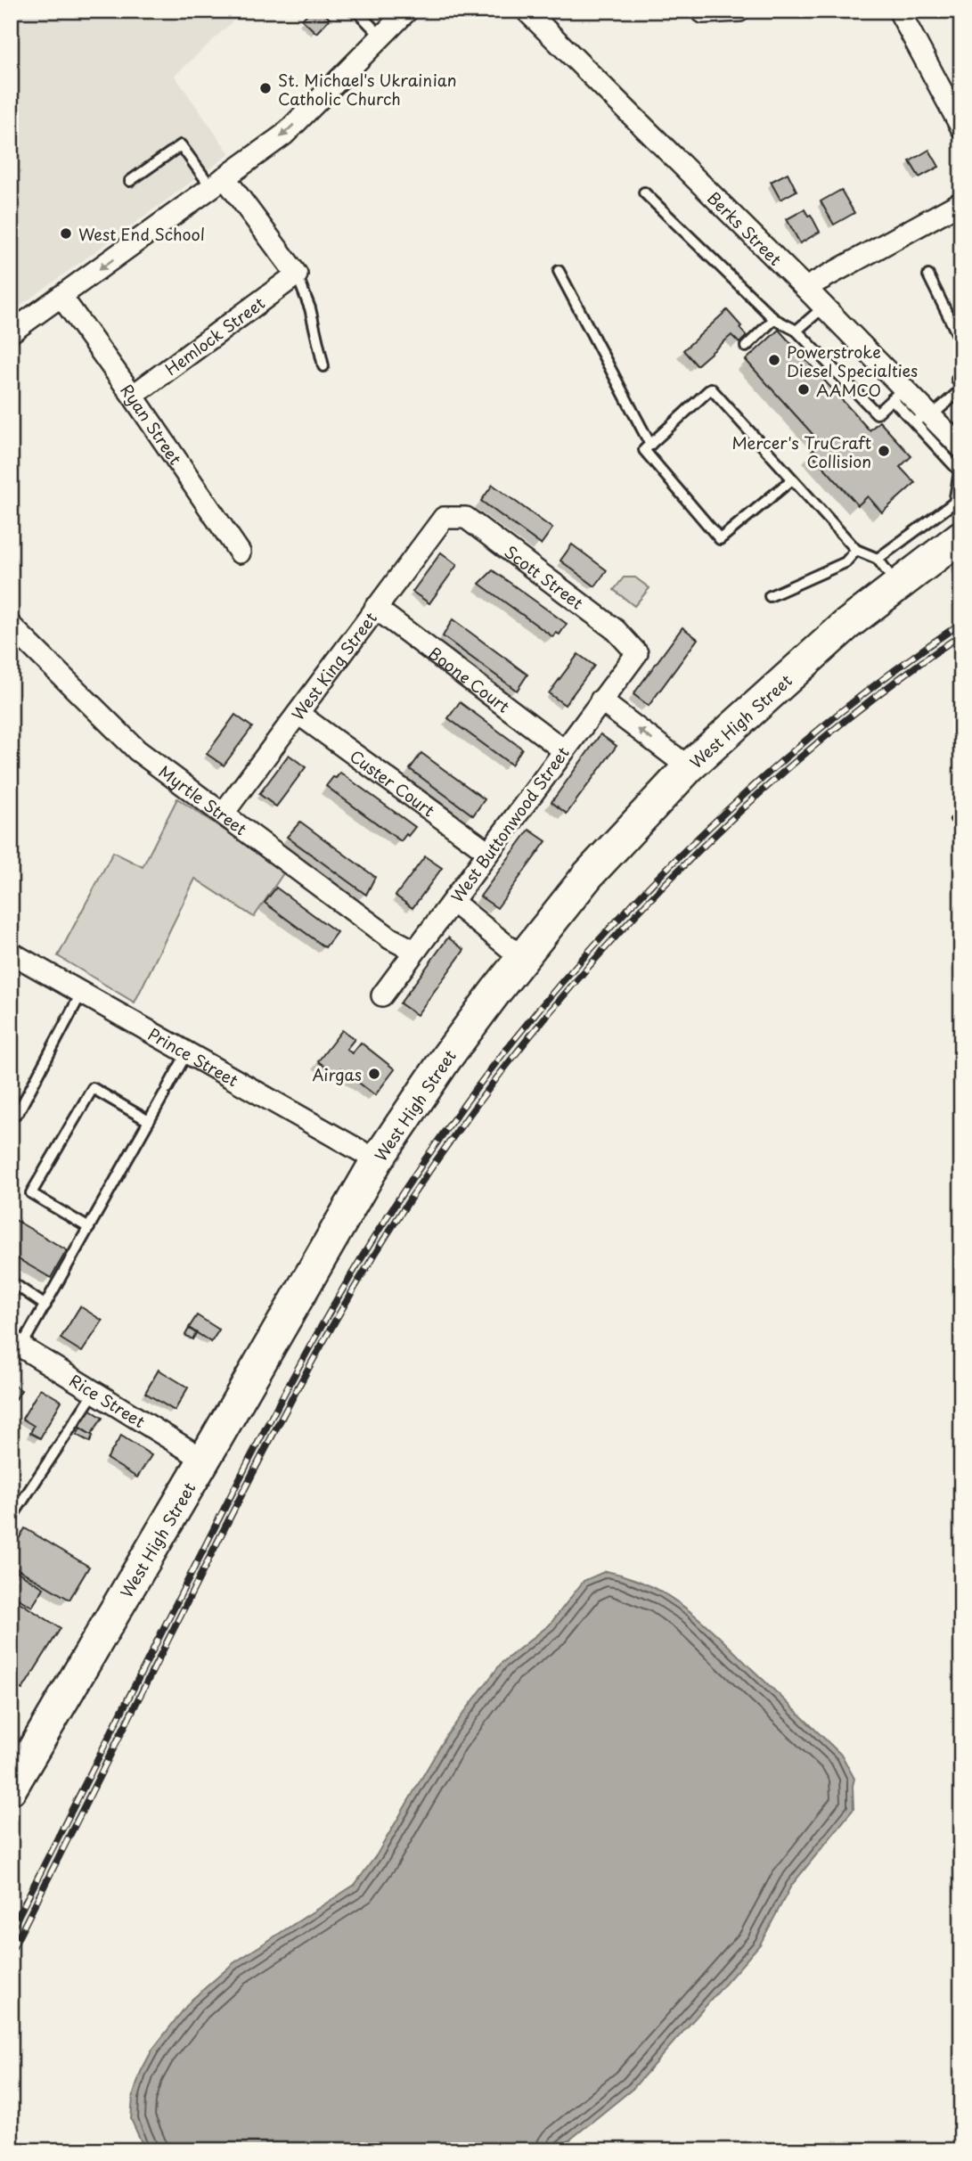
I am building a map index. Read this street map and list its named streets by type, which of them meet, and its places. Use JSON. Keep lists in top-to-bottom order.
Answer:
{
  "streets": {
    "main road": ["West High Street"],
    "street": [
      "Berks Street",
      "Hemlock Street",
      "Ryan Street",
      "Scott Street",
      "West King Street",
      "Boone Court",
      "Custer Court",
      "Myrtle Street",
      "West Buttonwood Street",
      "Prince Street",
      "Rice Street"
    ]
  },
  "crossings": [
    ["Hemlock Street", "Ryan Street"],
    ["Scott Street", "West King Street"],
    ["Scott Street", "West Buttonwood Street"],
    ["West King Street", "Boone Court"],
    ["West King Street", "Custer Court"],
    ["West King Street", "Myrtle Street"],
    ["Boone Court", "West Buttonwood Street"],
    ["West High Street", "Prince Street"],
    ["West High Street", "Rice Street"],
    ["Custer Court", "West Buttonwood Street"],
    ["Myrtle Street", "West Buttonwood Street"]
  ],
  "places": [
    "St. Michael's Ukrainian Catholic Church",
    "West End School",
    "Powerstroke Diesel Specialties",
    "AAMCO",
    "Mercer's TruCraft Collision",
    "Airgas"
  ]
}
